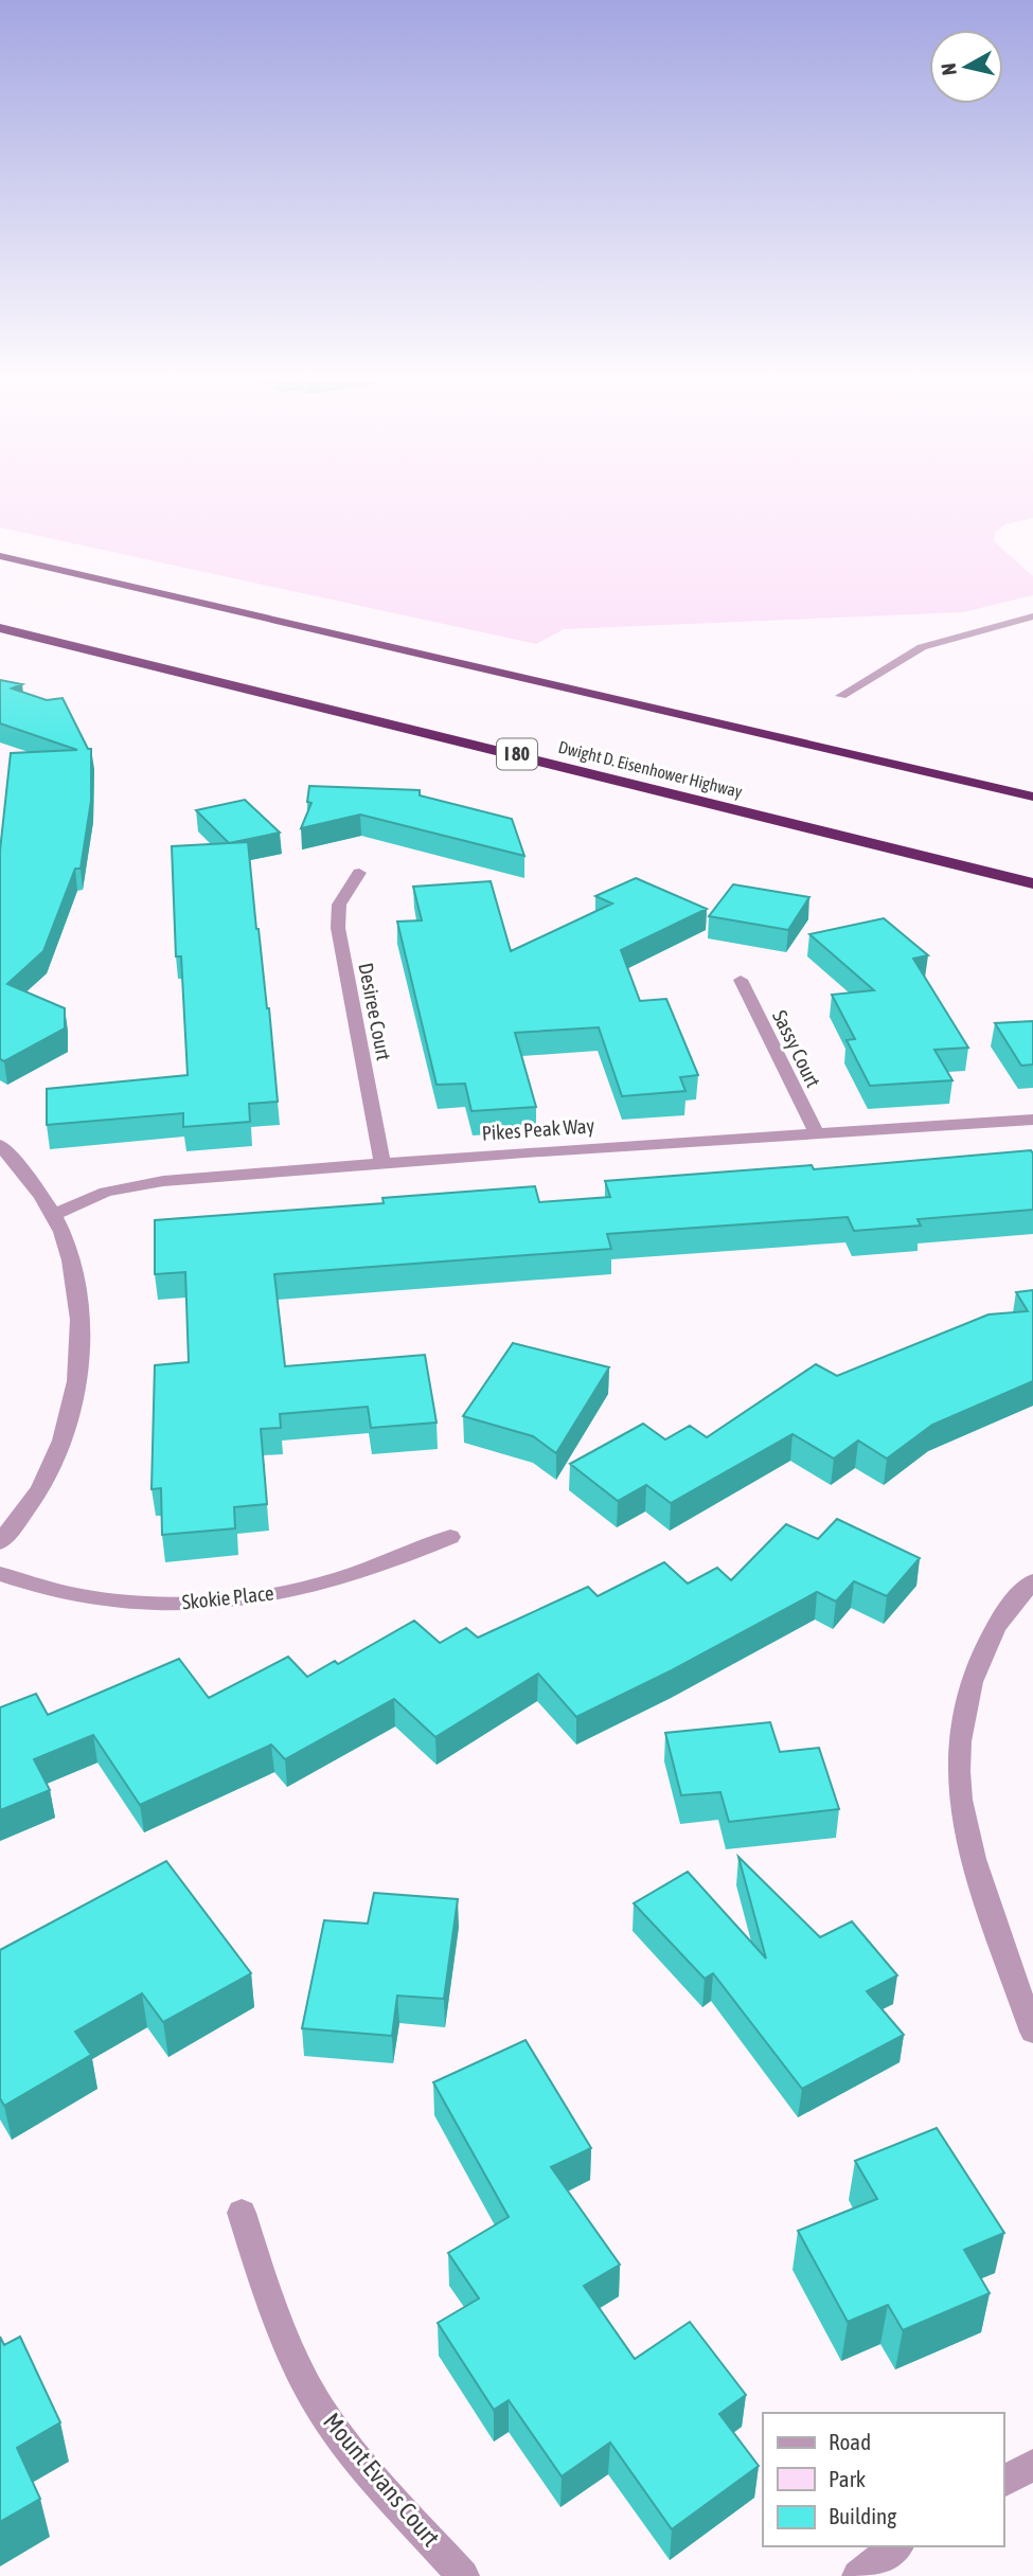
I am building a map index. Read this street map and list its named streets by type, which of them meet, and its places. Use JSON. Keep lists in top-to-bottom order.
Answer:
{
  "streets": {
    "highway": ["I 80", "Dwight D. Eisenhower Highway"],
    "street": [
      "Desiree Court",
      "Sassy Court",
      "Pikes Peak Way",
      "Skokie Place",
      "Mount Evans Court"
    ]
  },
  "crossings": [
    ["Desiree Court", "Pikes Peak Way"],
    ["Sassy Court", "Pikes Peak Way"]
  ],
  "legend": ["Road", "Park", "Building"],
  "north": "left"
}
